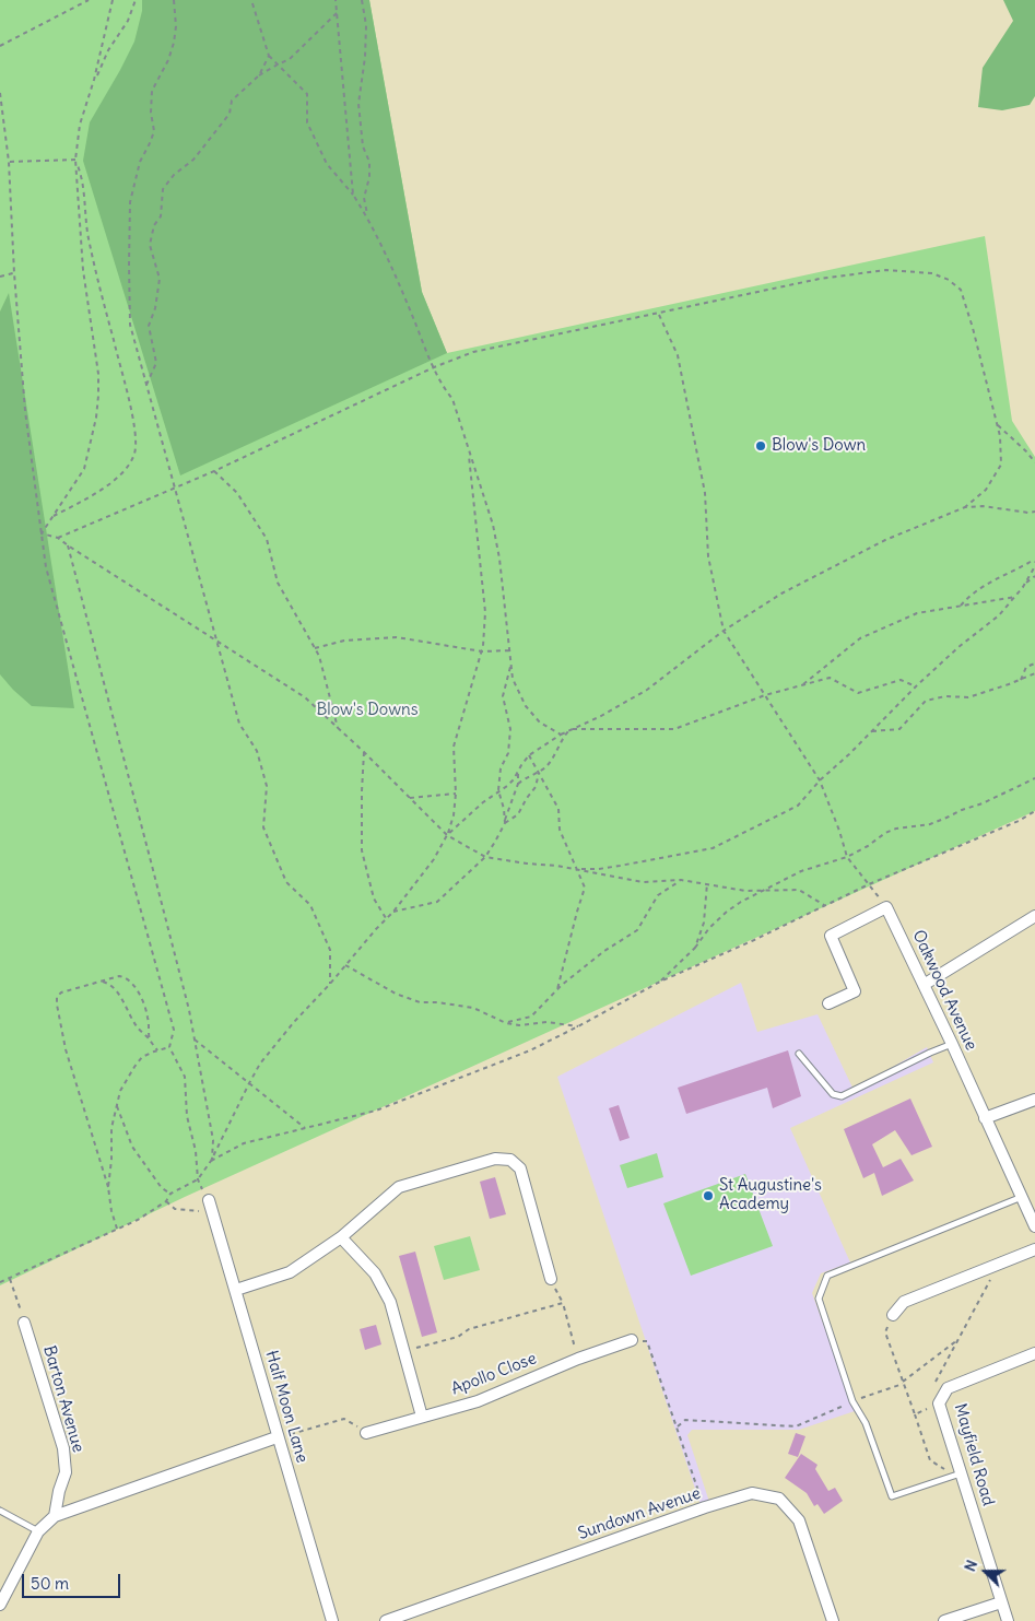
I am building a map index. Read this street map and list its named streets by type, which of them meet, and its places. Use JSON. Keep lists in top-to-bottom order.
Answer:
{
  "streets": {
    "street": [
      "Oakwood Avenue",
      "Apollo Close",
      "Barton Avenue",
      "Half Moon Lane",
      "Mayfield Road",
      "Sundown Avenue"
    ]
  },
  "parks": ["Blow's Downs"],
  "places": ["Blow's Down", "St Augustine's Academy"],
  "scale_bar": "50 m",
  "north": "left"
}
